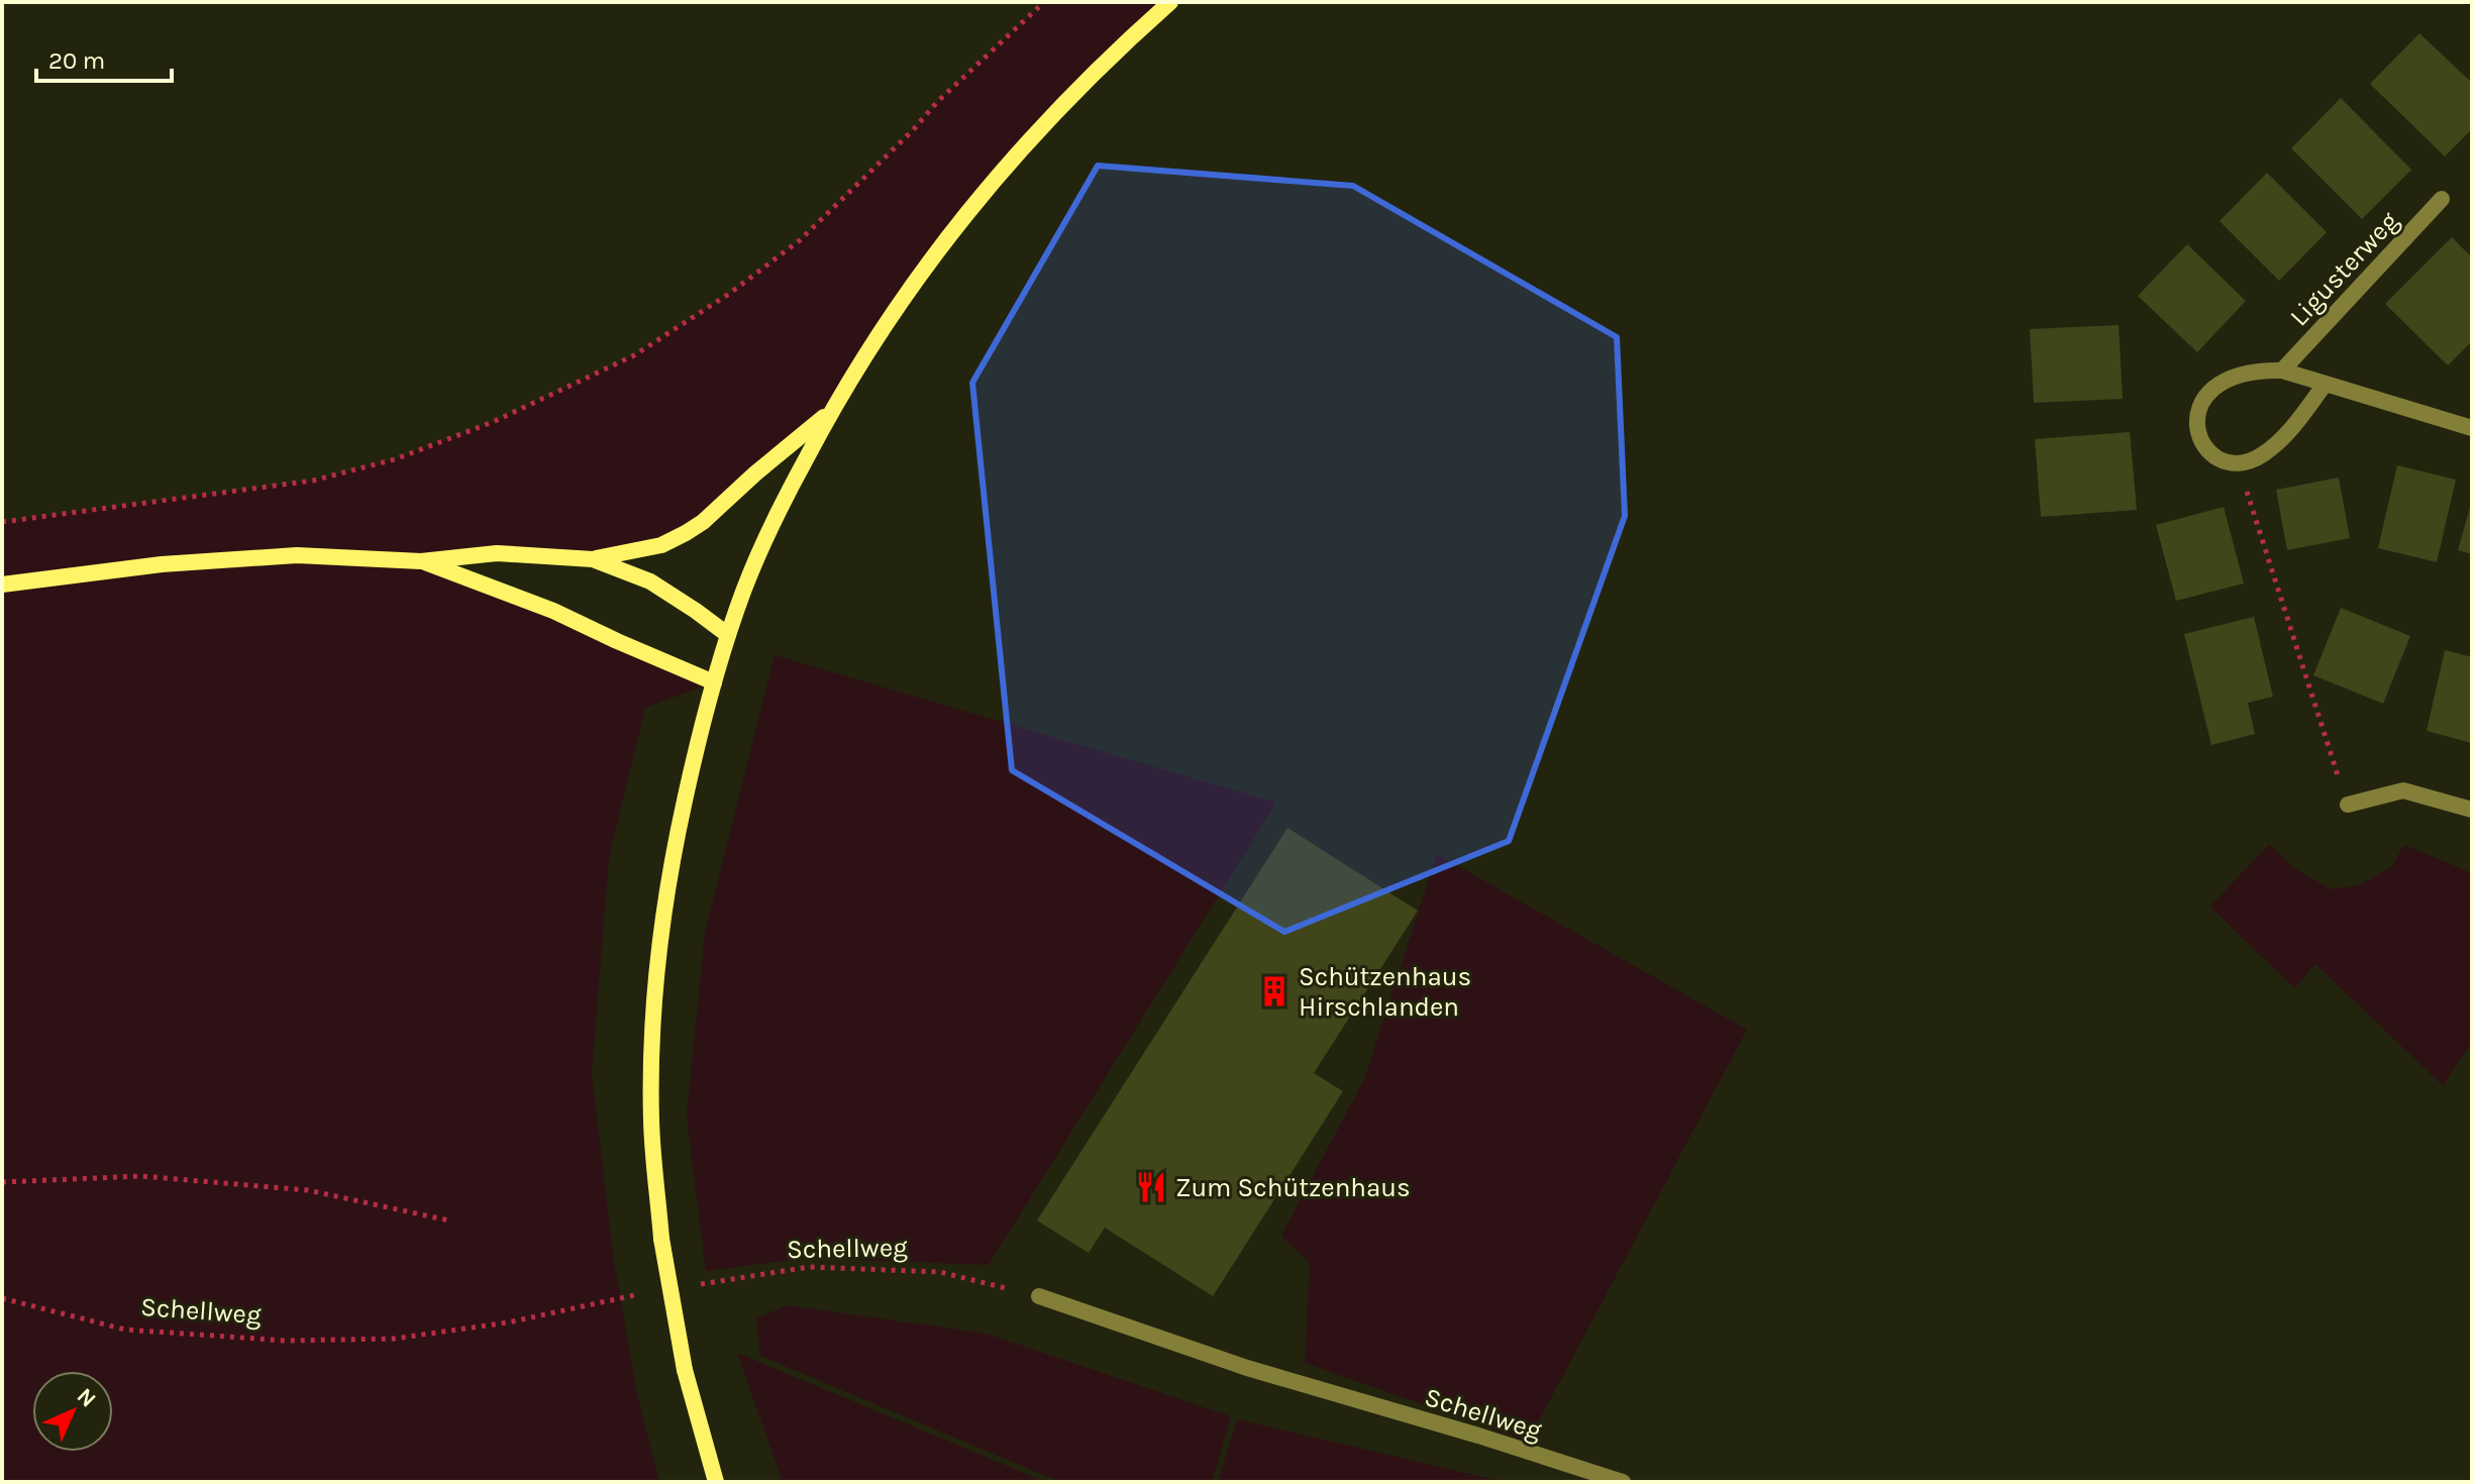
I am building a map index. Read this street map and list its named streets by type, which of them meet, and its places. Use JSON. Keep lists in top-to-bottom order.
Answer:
{
  "streets": {
    "street": ["Ligusterweg", "Schellweg"]
  },
  "places": {
    "building": ["Schützenhaus Hirschlanden"],
    "restaurant": ["Zum Schützenhaus"]
  },
  "scale_bar": "20 m",
  "north": "top right"
}
